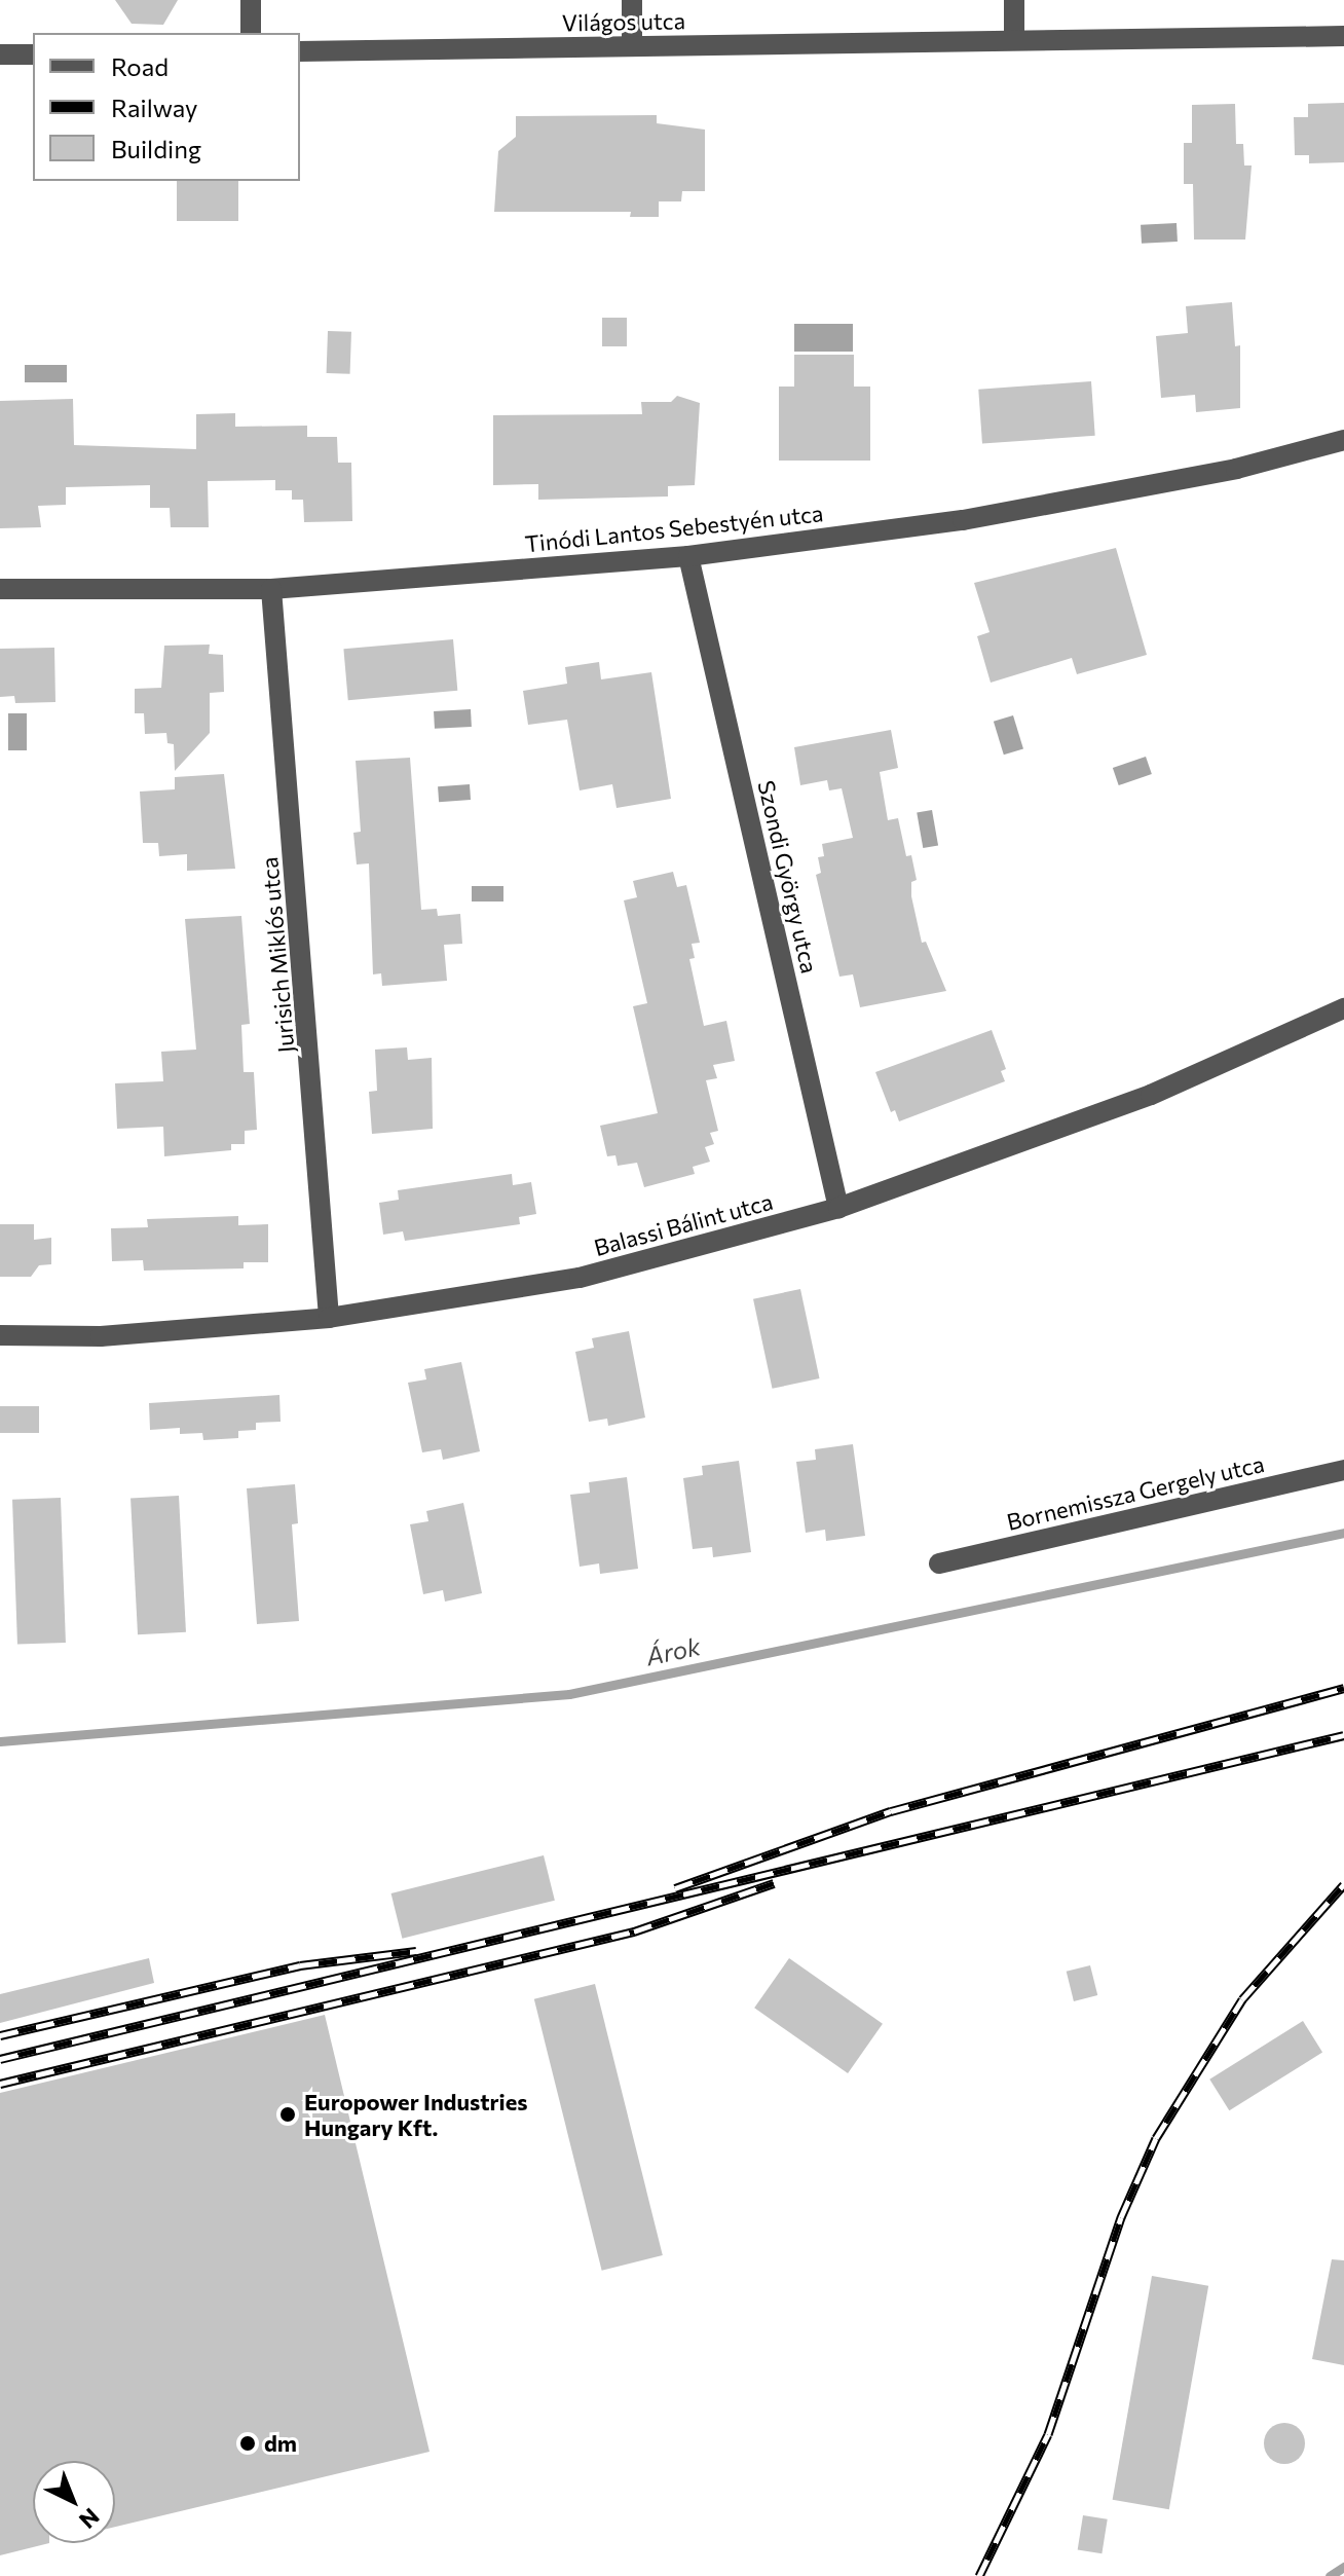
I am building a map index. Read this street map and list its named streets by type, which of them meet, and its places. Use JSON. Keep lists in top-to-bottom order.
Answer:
{
  "streets": {
    "street": [
      "Világos utca",
      "Tinódi Lantos Sebestyén utca",
      "Szondi György utca",
      "Jurisich Miklós utca",
      "Balassi Bálint utca",
      "Bornemissza Gergely utca"
    ]
  },
  "crossings": [
    ["Tinódi Lantos Sebestyén utca", "Szondi György utca"],
    ["Tinódi Lantos Sebestyén utca", "Jurisich Miklós utca"],
    ["Szondi György utca", "Balassi Bálint utca"],
    ["Jurisich Miklós utca", "Balassi Bálint utca"]
  ],
  "water": ["Árok"],
  "places": ["Europower Industries Hungary Kft.", "dm"],
  "legend": ["Road", "Railway", "Building"],
  "north": "bottom right"
}
